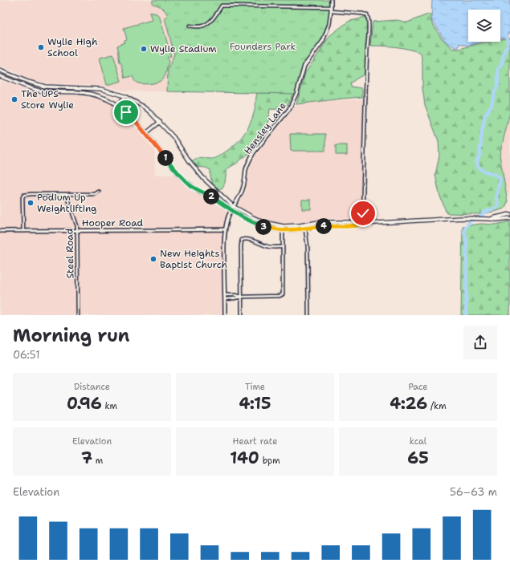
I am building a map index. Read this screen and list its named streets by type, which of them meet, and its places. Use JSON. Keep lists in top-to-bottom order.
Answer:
{
  "streets": {
    "street": ["Hensley Lane", "Hooper Road", "Steel Road"]
  },
  "crossings": [
    ["Hensley Lane", "Hooper Road"],
    ["Hooper Road", "Steel Road"]
  ],
  "parks": ["Founders Park"],
  "places": [
    "Wylie High School",
    "Wylie Stadium",
    "The UPS Store Wylie",
    "Podium Up Weightlifting",
    "New Heights Baptist Church"
  ],
  "page": {
    "pins": [
      "1",
      "2",
      "4",
      "3"
    ],
    "heading": ["Morning run", "06:51"],
    "stats": [
      ["Distance", "0.96 km"],
      ["Time", "4:15"],
      ["Pace", "4:26 /km"],
      ["Elevation", "7 m"],
      ["Heart rate", "140 bpm"],
      ["kcal", "65"]
    ],
    "chart": ["Elevation", "56–63 m"]
  }
}
